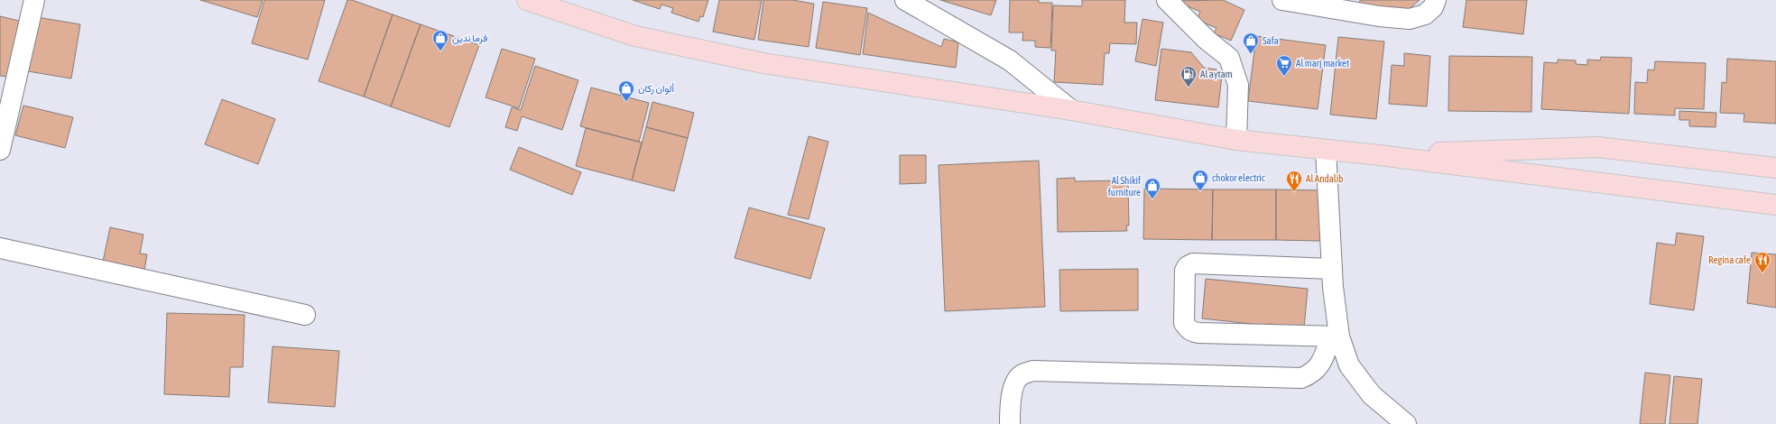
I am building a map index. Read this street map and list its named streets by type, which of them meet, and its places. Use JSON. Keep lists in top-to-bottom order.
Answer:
{
  "places": {
    "shop": [
      "فرما ندين",
      "Safa",
      "ألوان ركان",
      "chokor electric",
      "Al Shikif furniture"
    ],
    "supermarket": ["Al marj market"],
    "fuel station": ["Al aytam"],
    "restaurant": ["Al Andalib", "Regina cafe"]
  }
}
